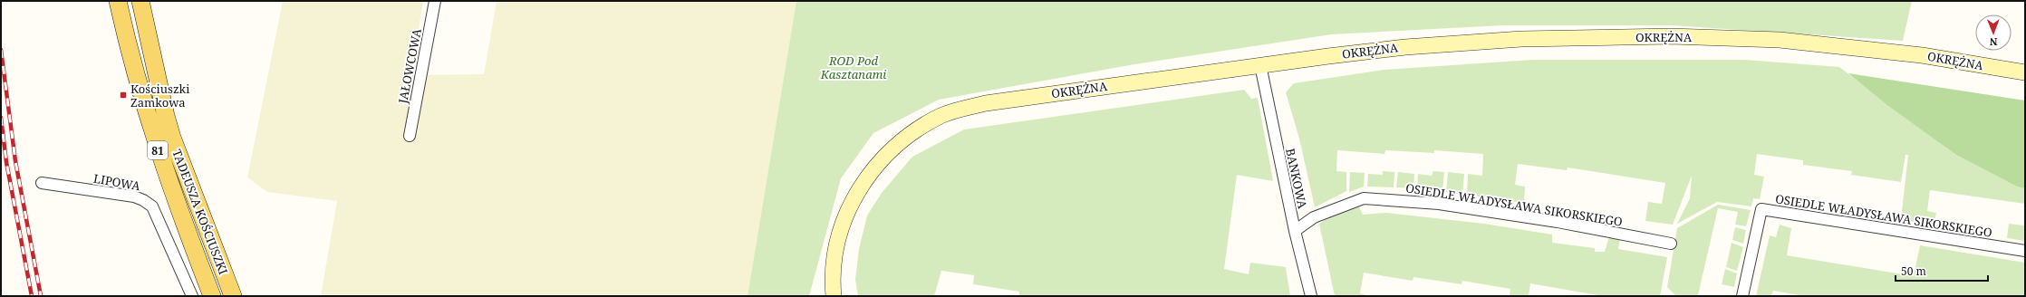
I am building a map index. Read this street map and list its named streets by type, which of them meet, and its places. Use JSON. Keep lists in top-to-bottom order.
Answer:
{
  "streets": {
    "main road": ["81", "TADEUSZA KOŚCIUSZKI"],
    "street": [
      "OKRĘŻNA",
      "JAŁOWCOWA",
      "BANKOWA",
      "LIPOWA",
      "OSIEDLE WŁADYSŁAWA SIKORSKIEGO"
    ]
  },
  "crossings": [
    ["OKRĘŻNA", "BANKOWA"],
    ["BANKOWA", "OSIEDLE WŁADYSŁAWA SIKORSKIEGO"]
  ],
  "parks": ["ROD Pod Kasztanami"],
  "places": {
    "transit": ["Kościuszki Zamkowa"]
  },
  "scale_bar": "50 m",
  "north": "bottom"
}
